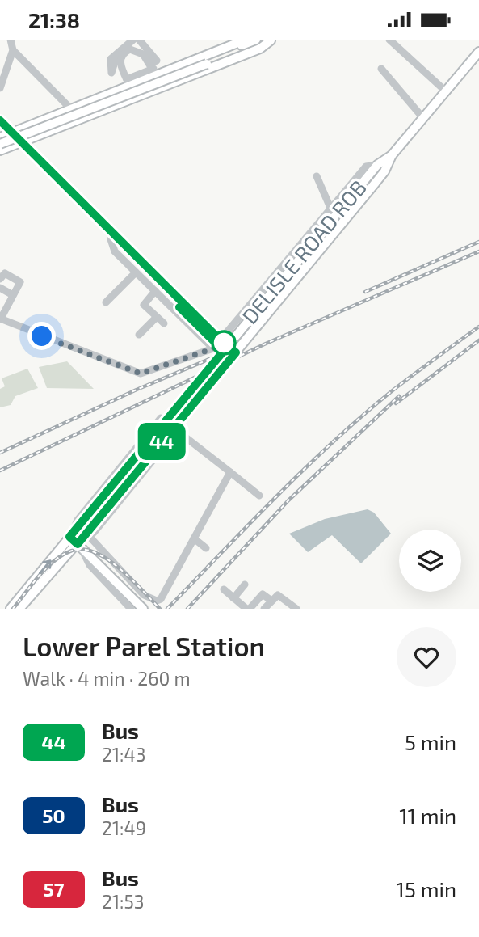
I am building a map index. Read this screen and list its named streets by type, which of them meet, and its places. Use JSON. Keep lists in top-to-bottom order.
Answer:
{
  "streets": {
    "main road": ["DELISLE ROAD ROB"]
  },
  "lines": ["bus line 44"],
  "page": {
    "status": "21:38",
    "on_map": "44",
    "heading": ["Lower Parel Station", "Walk · 4 min · 260 m"],
    "list": [
      {
        "mark": "44",
        "name": "Bus",
        "note": "21:43",
        "value": "5 min"
      },
      {
        "mark": "50",
        "name": "Bus",
        "note": "21:49",
        "value": "11 min"
      },
      {
        "mark": "57",
        "name": "Bus",
        "note": "21:53",
        "value": "15 min"
      }
    ]
  }
}
